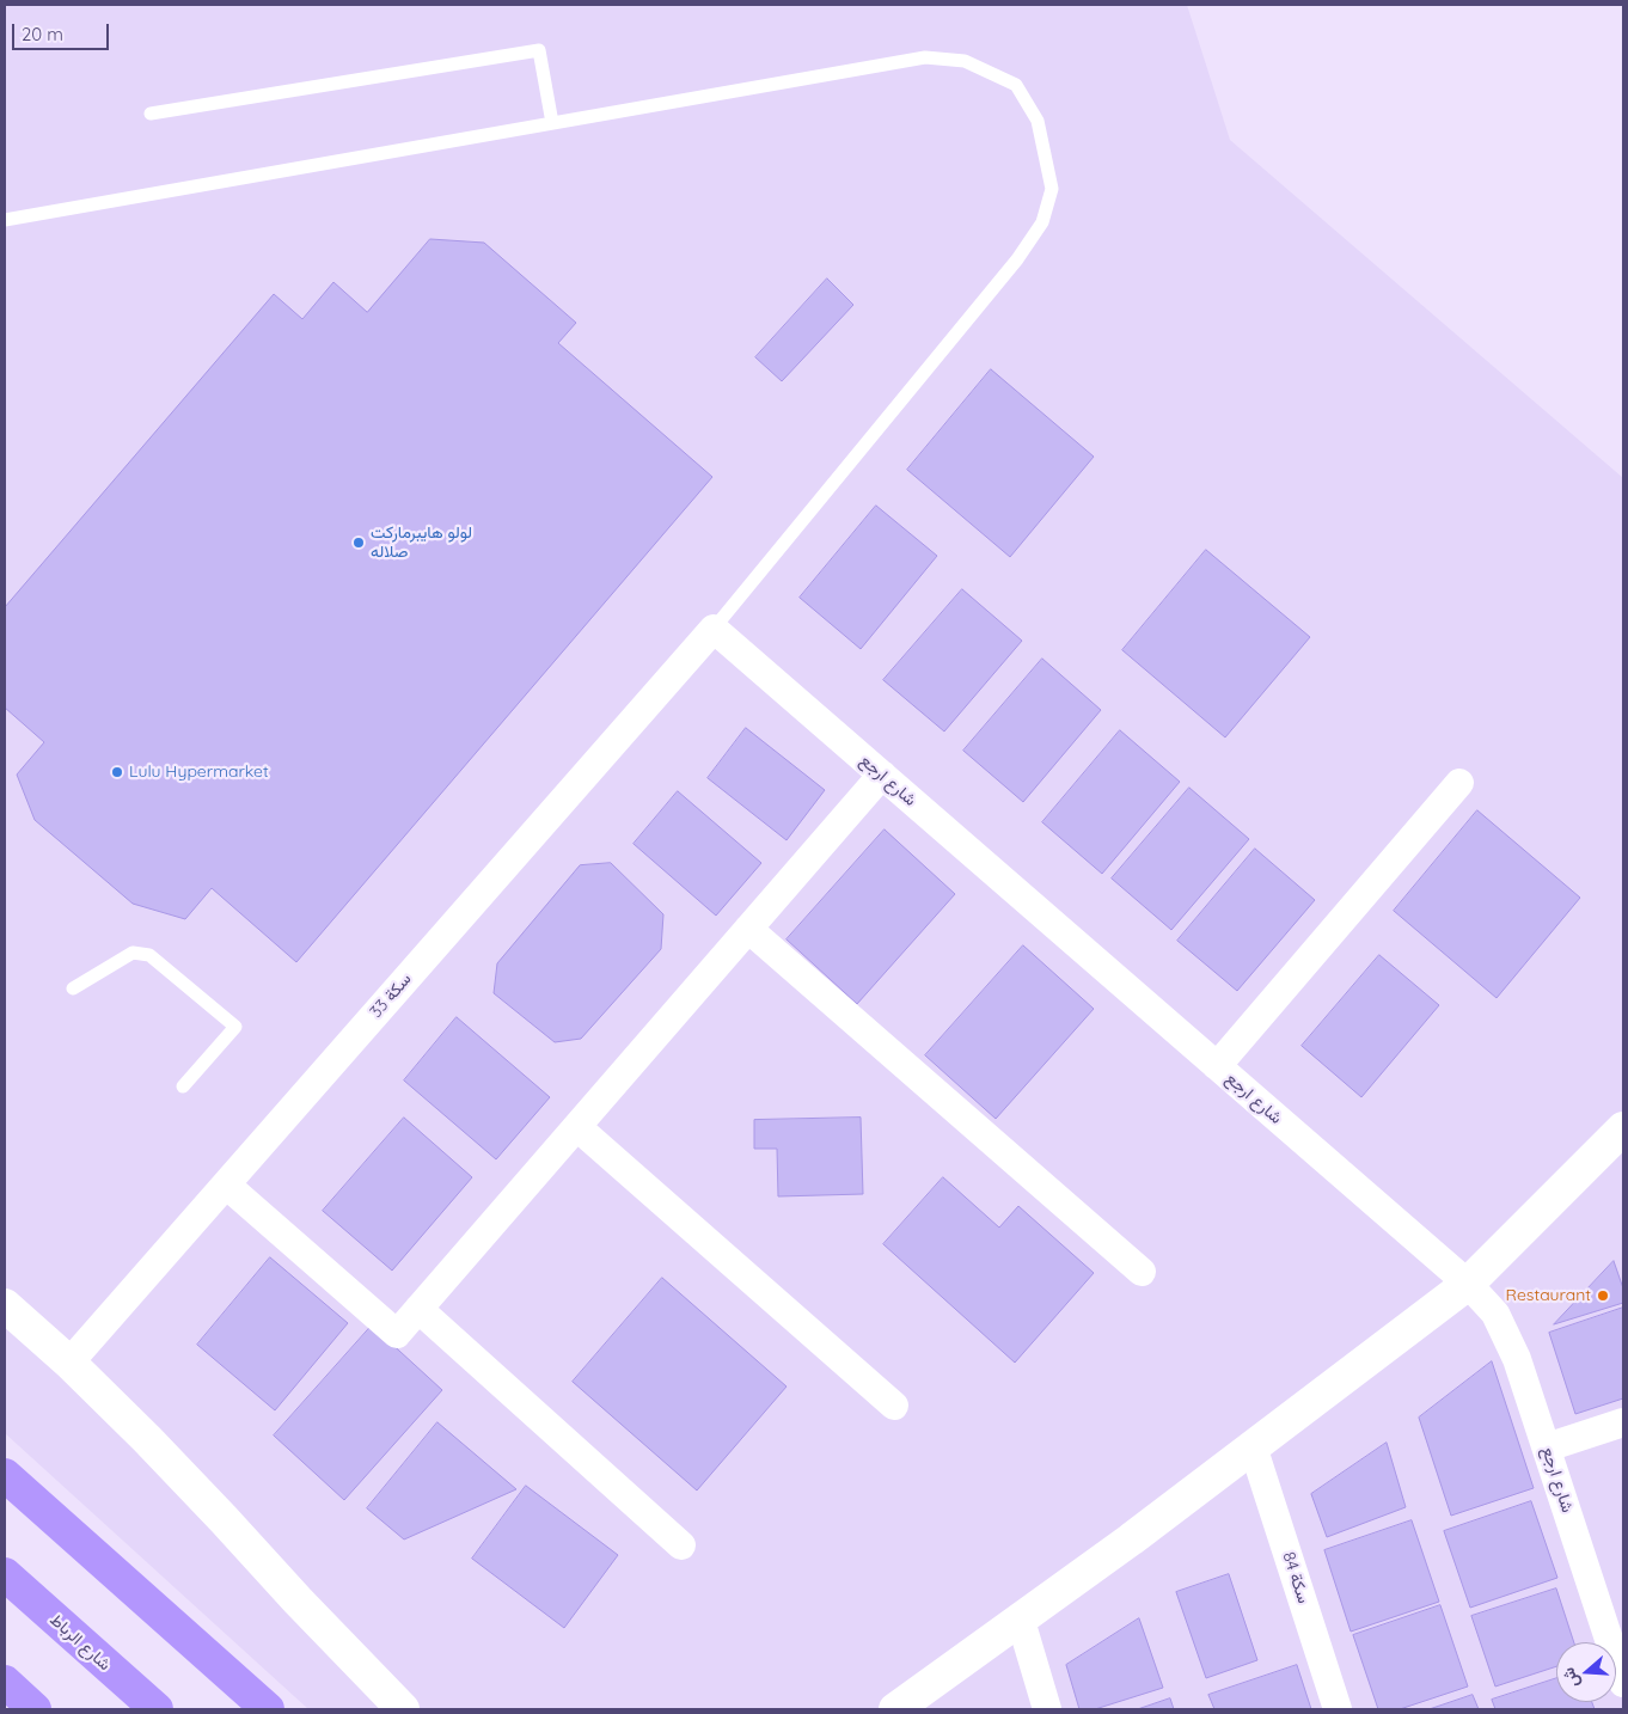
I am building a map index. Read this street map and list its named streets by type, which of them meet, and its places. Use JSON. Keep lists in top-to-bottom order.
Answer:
{
  "streets": {
    "highway": ["شارع الرباط"],
    "street": ["شارع ارجع", "سكة 33", "سكة 84"]
  },
  "crossings": [
    ["شارع ارجع", "سكة 33"]
  ],
  "places": ["لولو هايبرماركت صلاله", "Lulu Hypermarket", "Restaurant"],
  "scale_bar": "20 m",
  "north": "left"
}
